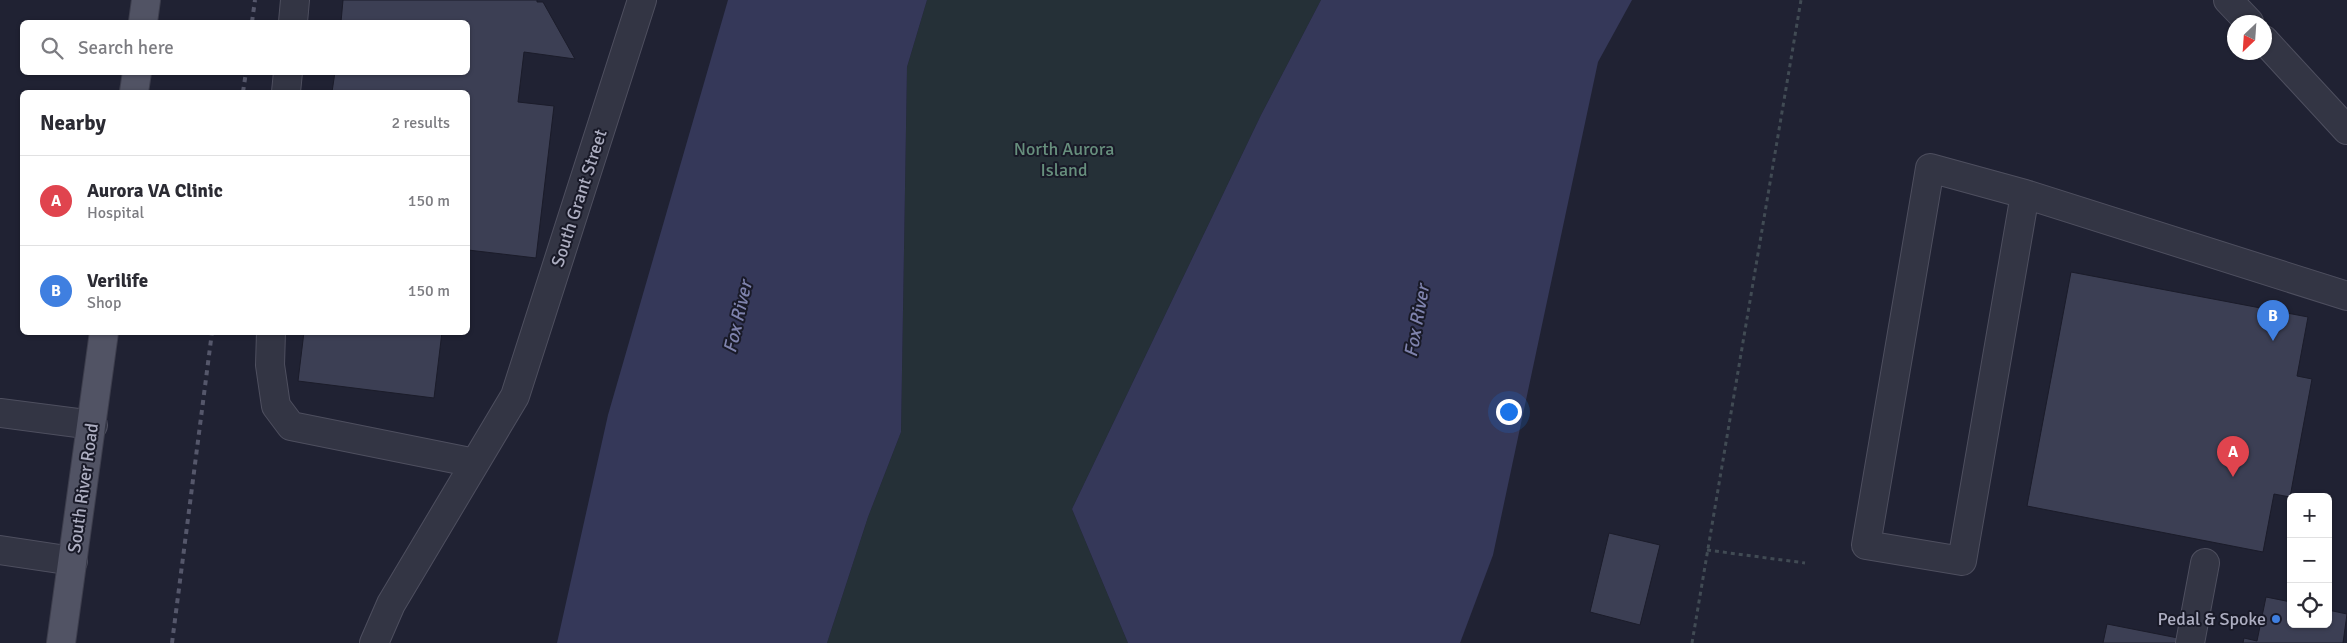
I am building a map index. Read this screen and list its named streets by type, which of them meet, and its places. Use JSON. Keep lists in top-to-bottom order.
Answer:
{
  "streets": {
    "main road": ["South River Road"],
    "street": ["South Grant Street"]
  },
  "water": ["Fox River"],
  "parks": ["North Aurora Island"],
  "places": ["Pedal & Spoke"],
  "north": "bottom left",
  "page": {
    "search": "Search here",
    "heading": ["Nearby", "2 results"],
    "list": [
      {
        "mark": "A",
        "name": "Aurora VA Clinic",
        "note": "Hospital",
        "value": "150 m"
      },
      {
        "mark": "B",
        "name": "Verilife",
        "note": "Shop",
        "value": "150 m"
      }
    ],
    "pins": ["B", "A"],
    "map_buttons": ["+", "−"]
  }
}
